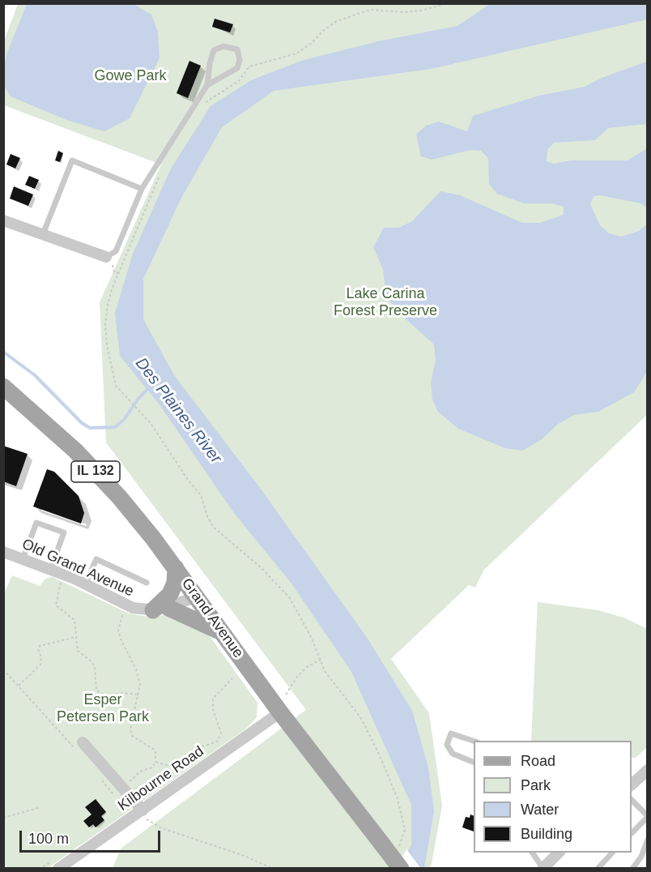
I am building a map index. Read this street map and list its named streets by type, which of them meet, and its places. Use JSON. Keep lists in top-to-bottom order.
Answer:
{
  "streets": {
    "main road": ["IL 132", "Grand Avenue"],
    "street": ["Old Grand Avenue", "Kilbourne Road"]
  },
  "crossings": [
    ["Grand Avenue", "Kilbourne Road"]
  ],
  "water": ["Des Plaines River"],
  "parks": ["Gowe Park", "Lake Carina Forest Preserve", "Esper Petersen Park"],
  "legend": [
    "Road",
    "Park",
    "Water",
    "Building"
  ],
  "scale_bar": "100 m"
}
